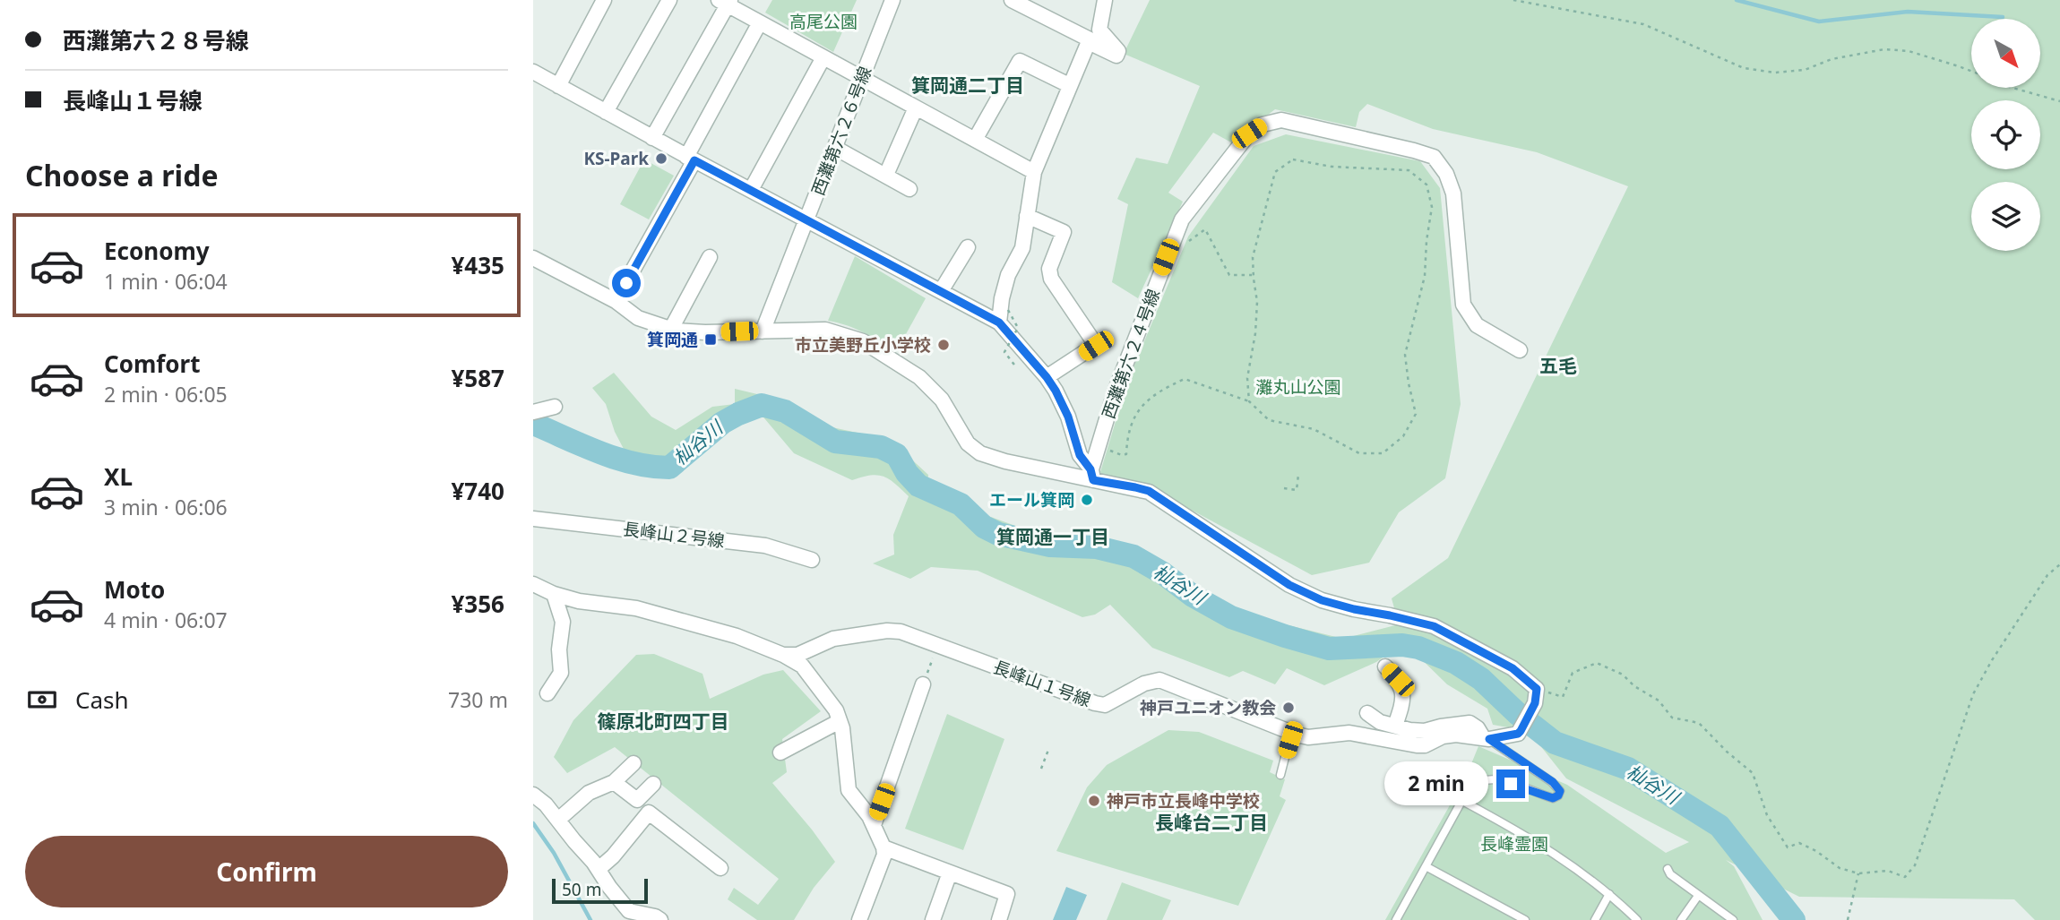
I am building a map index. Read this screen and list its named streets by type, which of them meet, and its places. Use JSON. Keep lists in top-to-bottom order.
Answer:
{
  "streets": {
    "street": [
      "西灘第六２６号線",
      "西灘第六２４号線",
      "長峰山２号線",
      "長峰山１号線"
    ]
  },
  "districts": [
    "箕岡通二丁目",
    "五毛",
    "箕岡通一丁目",
    "篠原北町四丁目",
    "長峰台二丁目"
  ],
  "water": ["杣谷川"],
  "parks": ["高尾公園", "灘丸山公園", "長峰霊園"],
  "places": {
    "other": [
      "KS-Park",
      "市立美野丘小学校",
      "エール箕岡",
      "神戸ユニオン教会",
      "神戸市立長峰中学校"
    ],
    "transit": ["箕岡通"]
  },
  "scale_bar": "50 m",
  "north": "bottom right",
  "page": {
    "banner": ["西灘第六２８号線", "長峰山１号線"],
    "heading": "Choose a ride",
    "list": [
      {
        "name": "Economy",
        "note": "1 min · 06:04",
        "value": "¥435"
      },
      {
        "name": "Comfort",
        "note": "2 min · 06:05",
        "value": "¥587"
      },
      {
        "name": "XL",
        "note": "3 min · 06:06",
        "value": "¥740"
      },
      {
        "name": "Moto",
        "note": "4 min · 06:07",
        "value": "¥356"
      }
    ],
    "pay": ["Cash", "730 m"],
    "bubble": "2 min",
    "buttons": "Confirm",
    "scale": "50 m"
  }
}
